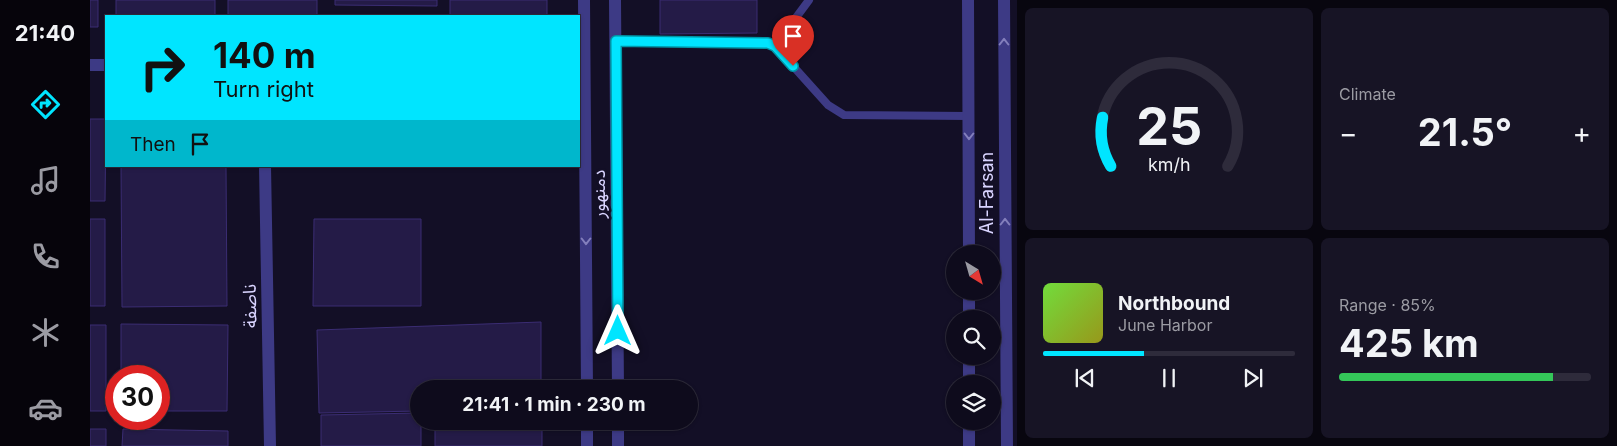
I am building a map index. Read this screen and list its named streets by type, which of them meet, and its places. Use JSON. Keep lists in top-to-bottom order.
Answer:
{
  "streets": {
    "street": ["Al-Farsan", "دمنهور", "ناصفة"]
  },
  "north": "bottom right",
  "page": {
    "tabs": "21:40",
    "tile": [
      "Climate",
      ["Range · 85%", "425 km"]
    ],
    "turn": ["140 m", "Turn right"],
    "heat": ["−", "21.5°", "+"],
    "then": "Then",
    "song": ["Northbound", "June Harbor"],
    "limit": "30",
    "trip": "21:41 · 1 min · 230 m",
    "gauge": ["25", "km/h"]
  }
}
